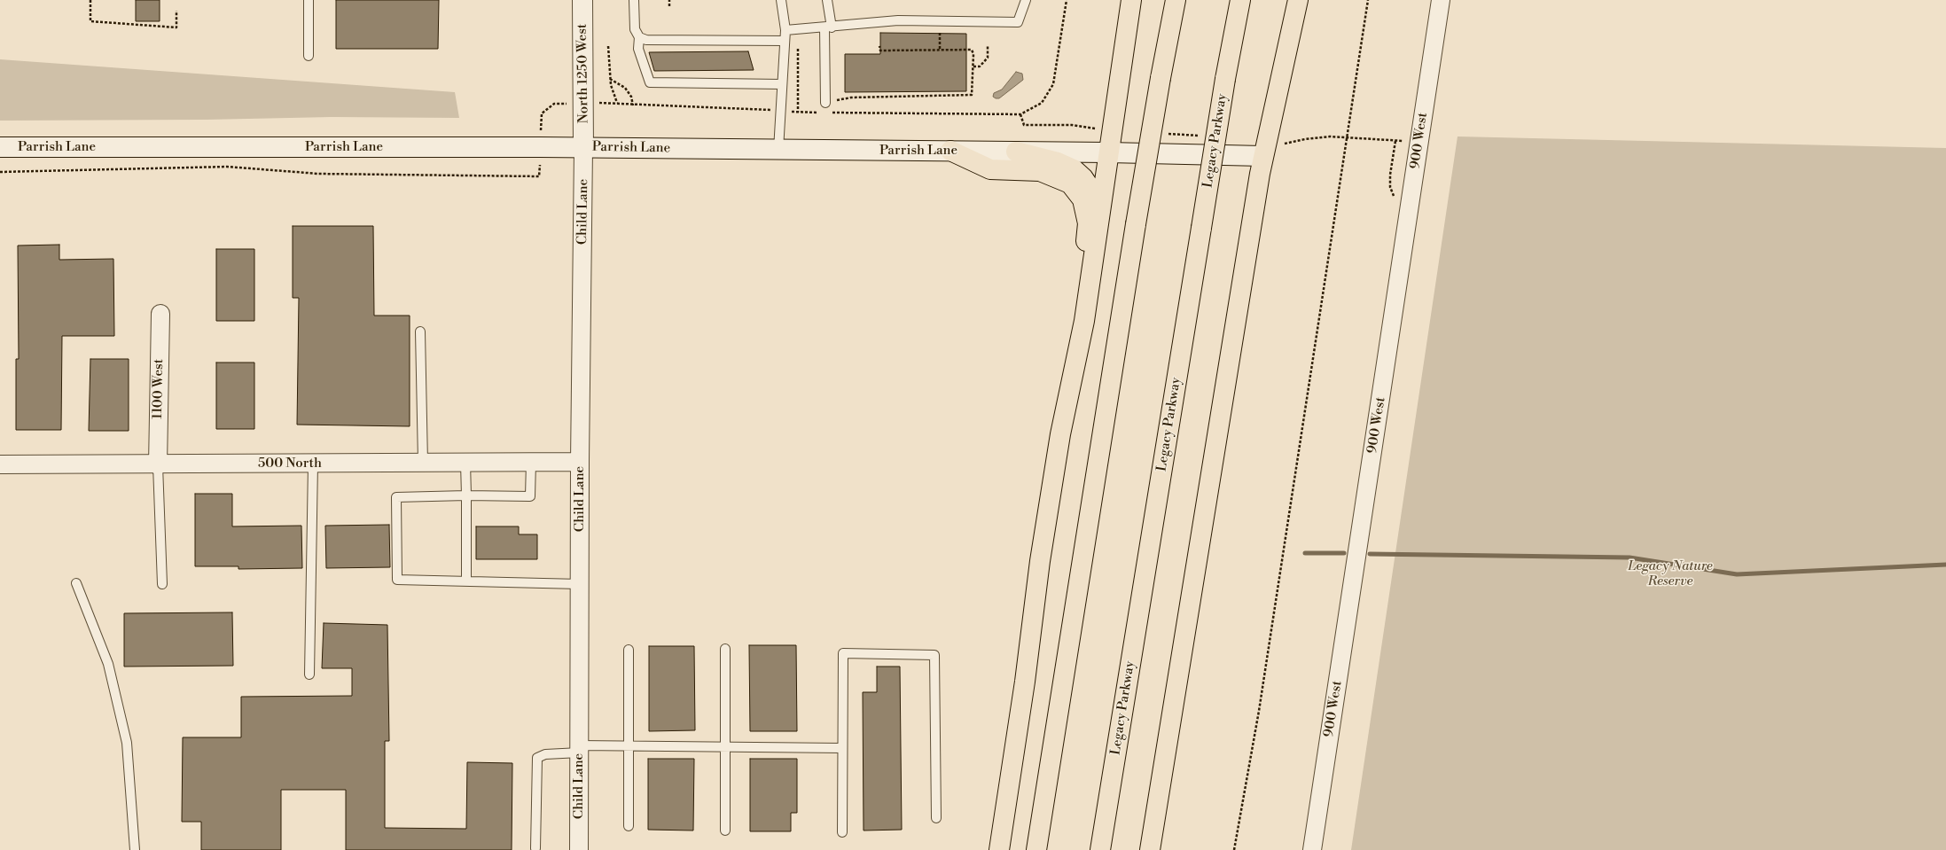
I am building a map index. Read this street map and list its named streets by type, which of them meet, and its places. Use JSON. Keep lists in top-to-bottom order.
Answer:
{
  "streets": {
    "highway": ["Legacy Parkway"],
    "main road": ["North 1250 West", "Parrish Lane"],
    "street": [
      "900 West",
      "Child Lane",
      "1100 West",
      "500 North"
    ]
  },
  "crossings": [
    ["North 1250 West", "Parrish Lane"],
    ["North 1250 West", "Child Lane"],
    ["Parrish Lane", "Child Lane"],
    ["Child Lane", "500 North"],
    ["1100 West", "500 North"]
  ],
  "parks": ["Legacy Nature Reserve"]
}
